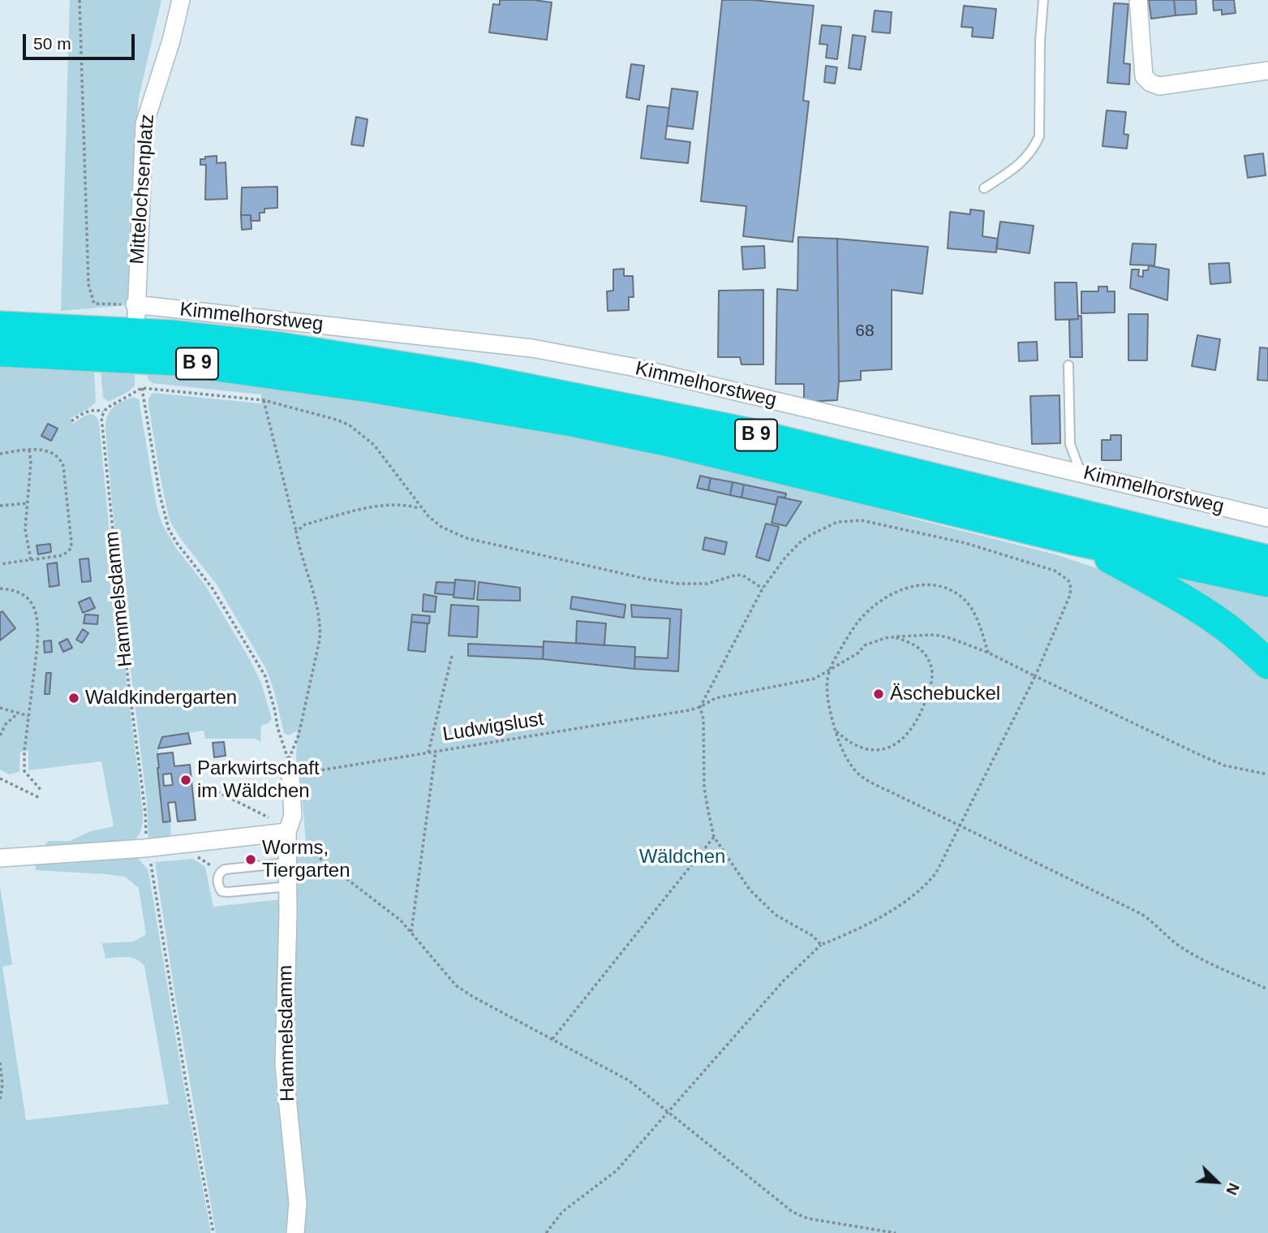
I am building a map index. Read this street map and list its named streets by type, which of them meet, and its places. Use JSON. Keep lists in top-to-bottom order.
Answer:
{
  "streets": {
    "highway": ["B 9"],
    "street": ["Mittelochsenplatz", "Kimmelhorstweg", "Hammelsdamm"],
    "path": ["Ludwigslust"]
  },
  "crossings": [
    ["Mittelochsenplatz", "Kimmelhorstweg"],
    ["Hammelsdamm", "Ludwigslust"]
  ],
  "parks": ["Wäldchen"],
  "places": [
    "Äschebuckel",
    "Waldkindergarten",
    "Parkwirtschaft im Wäldchen",
    "Worms, Tiergarten"
  ],
  "house_numbers": ["68"],
  "scale_bar": "50 m",
  "north": "bottom right"
}
